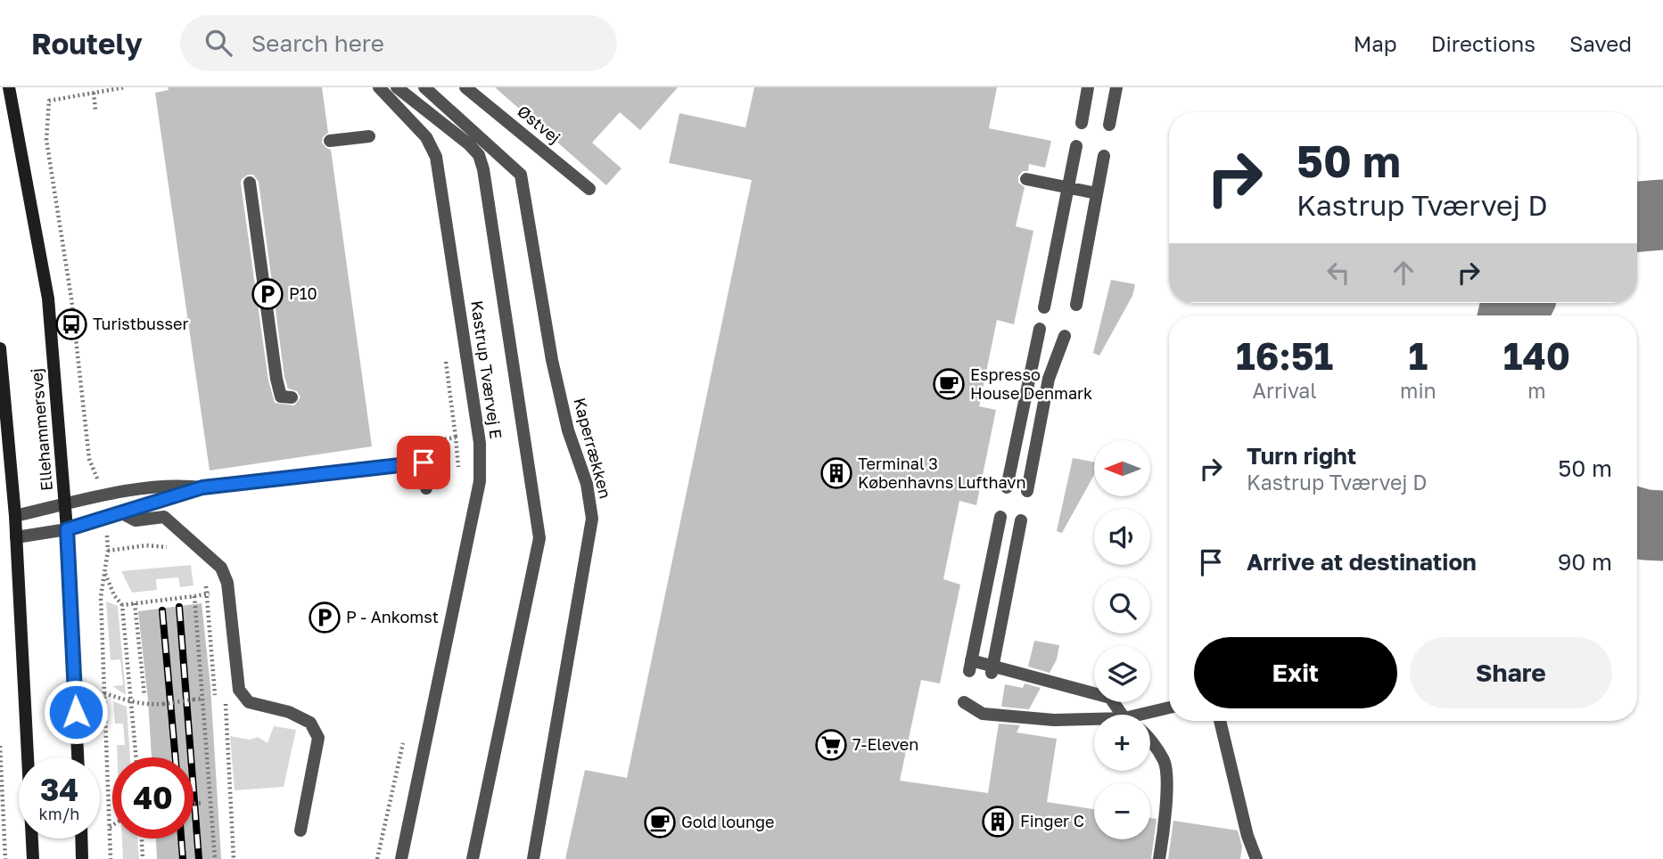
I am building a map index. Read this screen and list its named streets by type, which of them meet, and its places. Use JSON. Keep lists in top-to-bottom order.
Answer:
{
  "streets": {
    "street": ["Ellehammersvej"],
    "lane": ["Østvej", "Kastrup Tværvej E", "Kaperrækken"]
  },
  "places": {
    "parking": ["P10", "P - Ankomst"],
    "bus stop": ["Turistbusser"],
    "cafe": ["Espresso House Denmark", "Gold lounge"],
    "building": ["Terminal 3 Københavns Lufthavn", "Finger C"],
    "supermarket": ["7-Eleven"]
  },
  "north": "left",
  "page": {
    "header": "Routely",
    "search": "Search here",
    "nav": ["Map", "Directions", "Saved"],
    "turn": ["50 m", "Kastrup Tværvej D"],
    "eta": [
      "16:51",
      "Arrival",
      "1",
      "min",
      "140",
      "m"
    ],
    "list": [
      {
        "name": "Turn right",
        "note": "Kastrup Tværvej D",
        "value": "50 m"
      },
      {
        "name": "Arrive at destination",
        "value": "90 m"
      }
    ],
    "map_buttons": ["+", "−"],
    "buttons": ["Exit", "Share"],
    "speed": "34 km/h",
    "limit": "40"
  }
}
